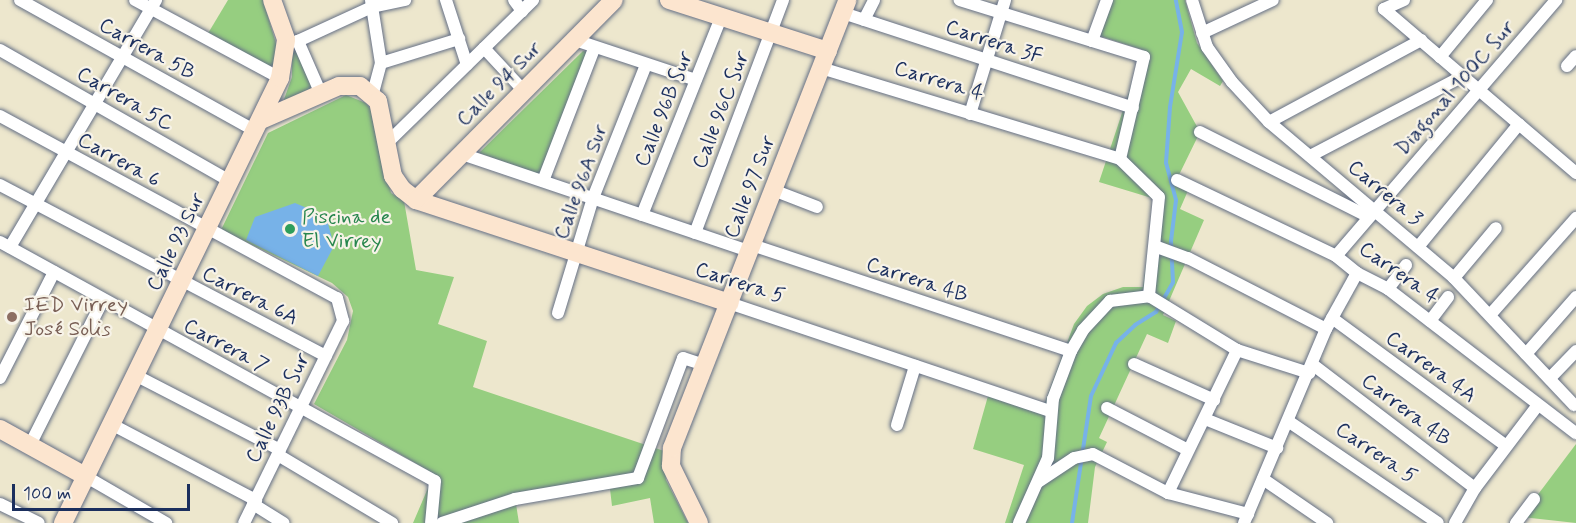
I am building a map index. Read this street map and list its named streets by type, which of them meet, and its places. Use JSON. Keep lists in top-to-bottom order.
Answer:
{
  "streets": {
    "street": [
      "Carrera 3F",
      "Carrera 5B",
      "Carrera 4",
      "Calle 94 Sur",
      "Diagonal 100C Sur",
      "Carrera 5C",
      "Calle 96B Sur",
      "Calle 96C Sur",
      "Carrera 6",
      "Calle 96A Sur",
      "Calle 97 Sur",
      "Carrera 3",
      "Calle 93 Sur",
      "Carrera 4B",
      "Carrera 5",
      "Carrera 6A",
      "Carrera 7",
      "Carrera 4A",
      "Calle 93B Sur"
    ]
  },
  "crossings": [
    ["Carrera 3F", "Calle 97 Sur"],
    ["Carrera 5B", "Calle 93 Sur"],
    ["Carrera 4", "Diagonal 100C Sur"],
    ["Carrera 4", "Calle 96B Sur"],
    ["Carrera 4", "Calle 96C Sur"],
    ["Carrera 4", "Calle 97 Sur"],
    ["Calle 94 Sur", "Carrera 4B"],
    ["Calle 94 Sur", "Carrera 5"],
    ["Diagonal 100C Sur", "Carrera 3"],
    ["Carrera 5C", "Calle 93 Sur"],
    ["Calle 96B Sur", "Carrera 4B"],
    ["Calle 96C Sur", "Carrera 4B"],
    ["Carrera 6", "Calle 93 Sur"],
    ["Carrera 6", "Calle 93B Sur"],
    ["Calle 96A Sur", "Carrera 4B"],
    ["Calle 96A Sur", "Carrera 5"],
    ["Calle 97 Sur", "Carrera 4B"],
    ["Calle 97 Sur", "Carrera 5"],
    ["Calle 93 Sur", "Carrera 6A"],
    ["Calle 93 Sur", "Carrera 7"],
    ["Carrera 6A", "Calle 93B Sur"],
    ["Carrera 7", "Calle 93B Sur"]
  ],
  "places": ["Piscina de El Virrey", "IED Virrey José Solis"],
  "scale_bar": "100 m"
}
